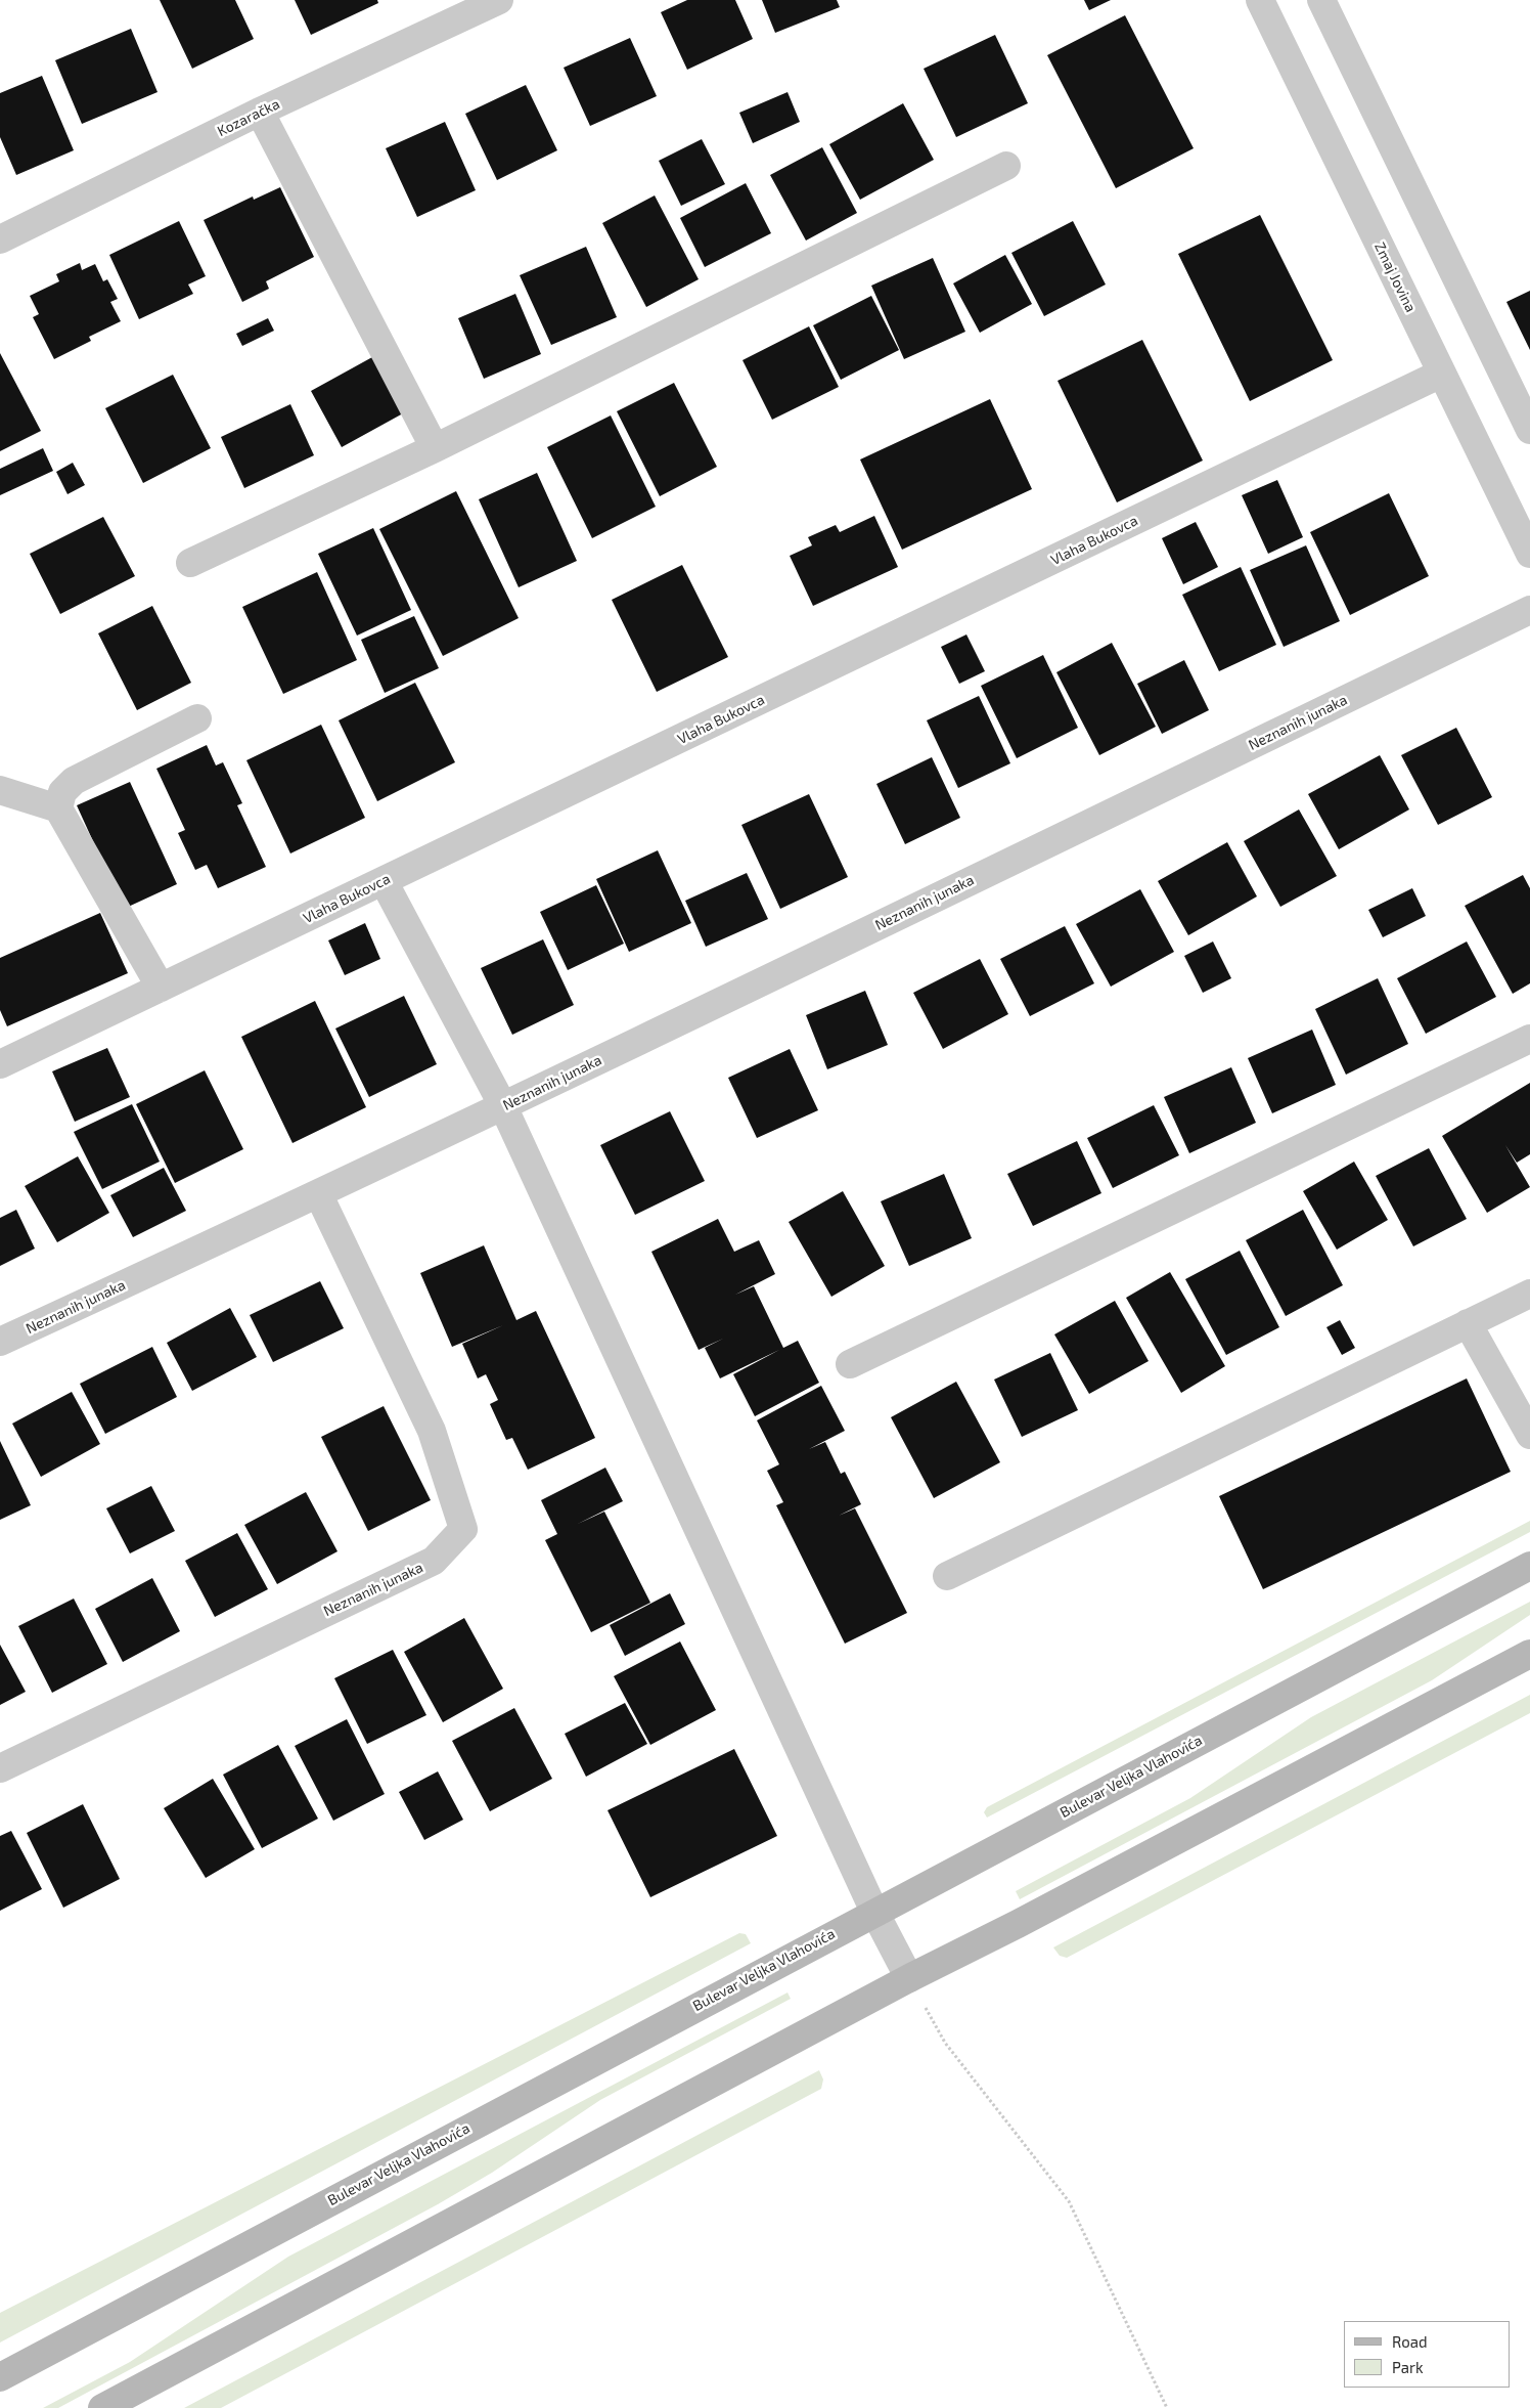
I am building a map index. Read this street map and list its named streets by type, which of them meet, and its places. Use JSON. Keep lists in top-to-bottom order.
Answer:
{
  "streets": {
    "main road": ["Bulevar Veljka Vlahovića"],
    "street": [
      "Kozaračka",
      "Zmaj Jovina",
      "Vlaha Bukovca",
      "Neznanih junaka"
    ]
  },
  "crossings": [
    ["Zmaj Jovina", "Vlaha Bukovca"]
  ],
  "legend": ["Road", "Park"]
}
